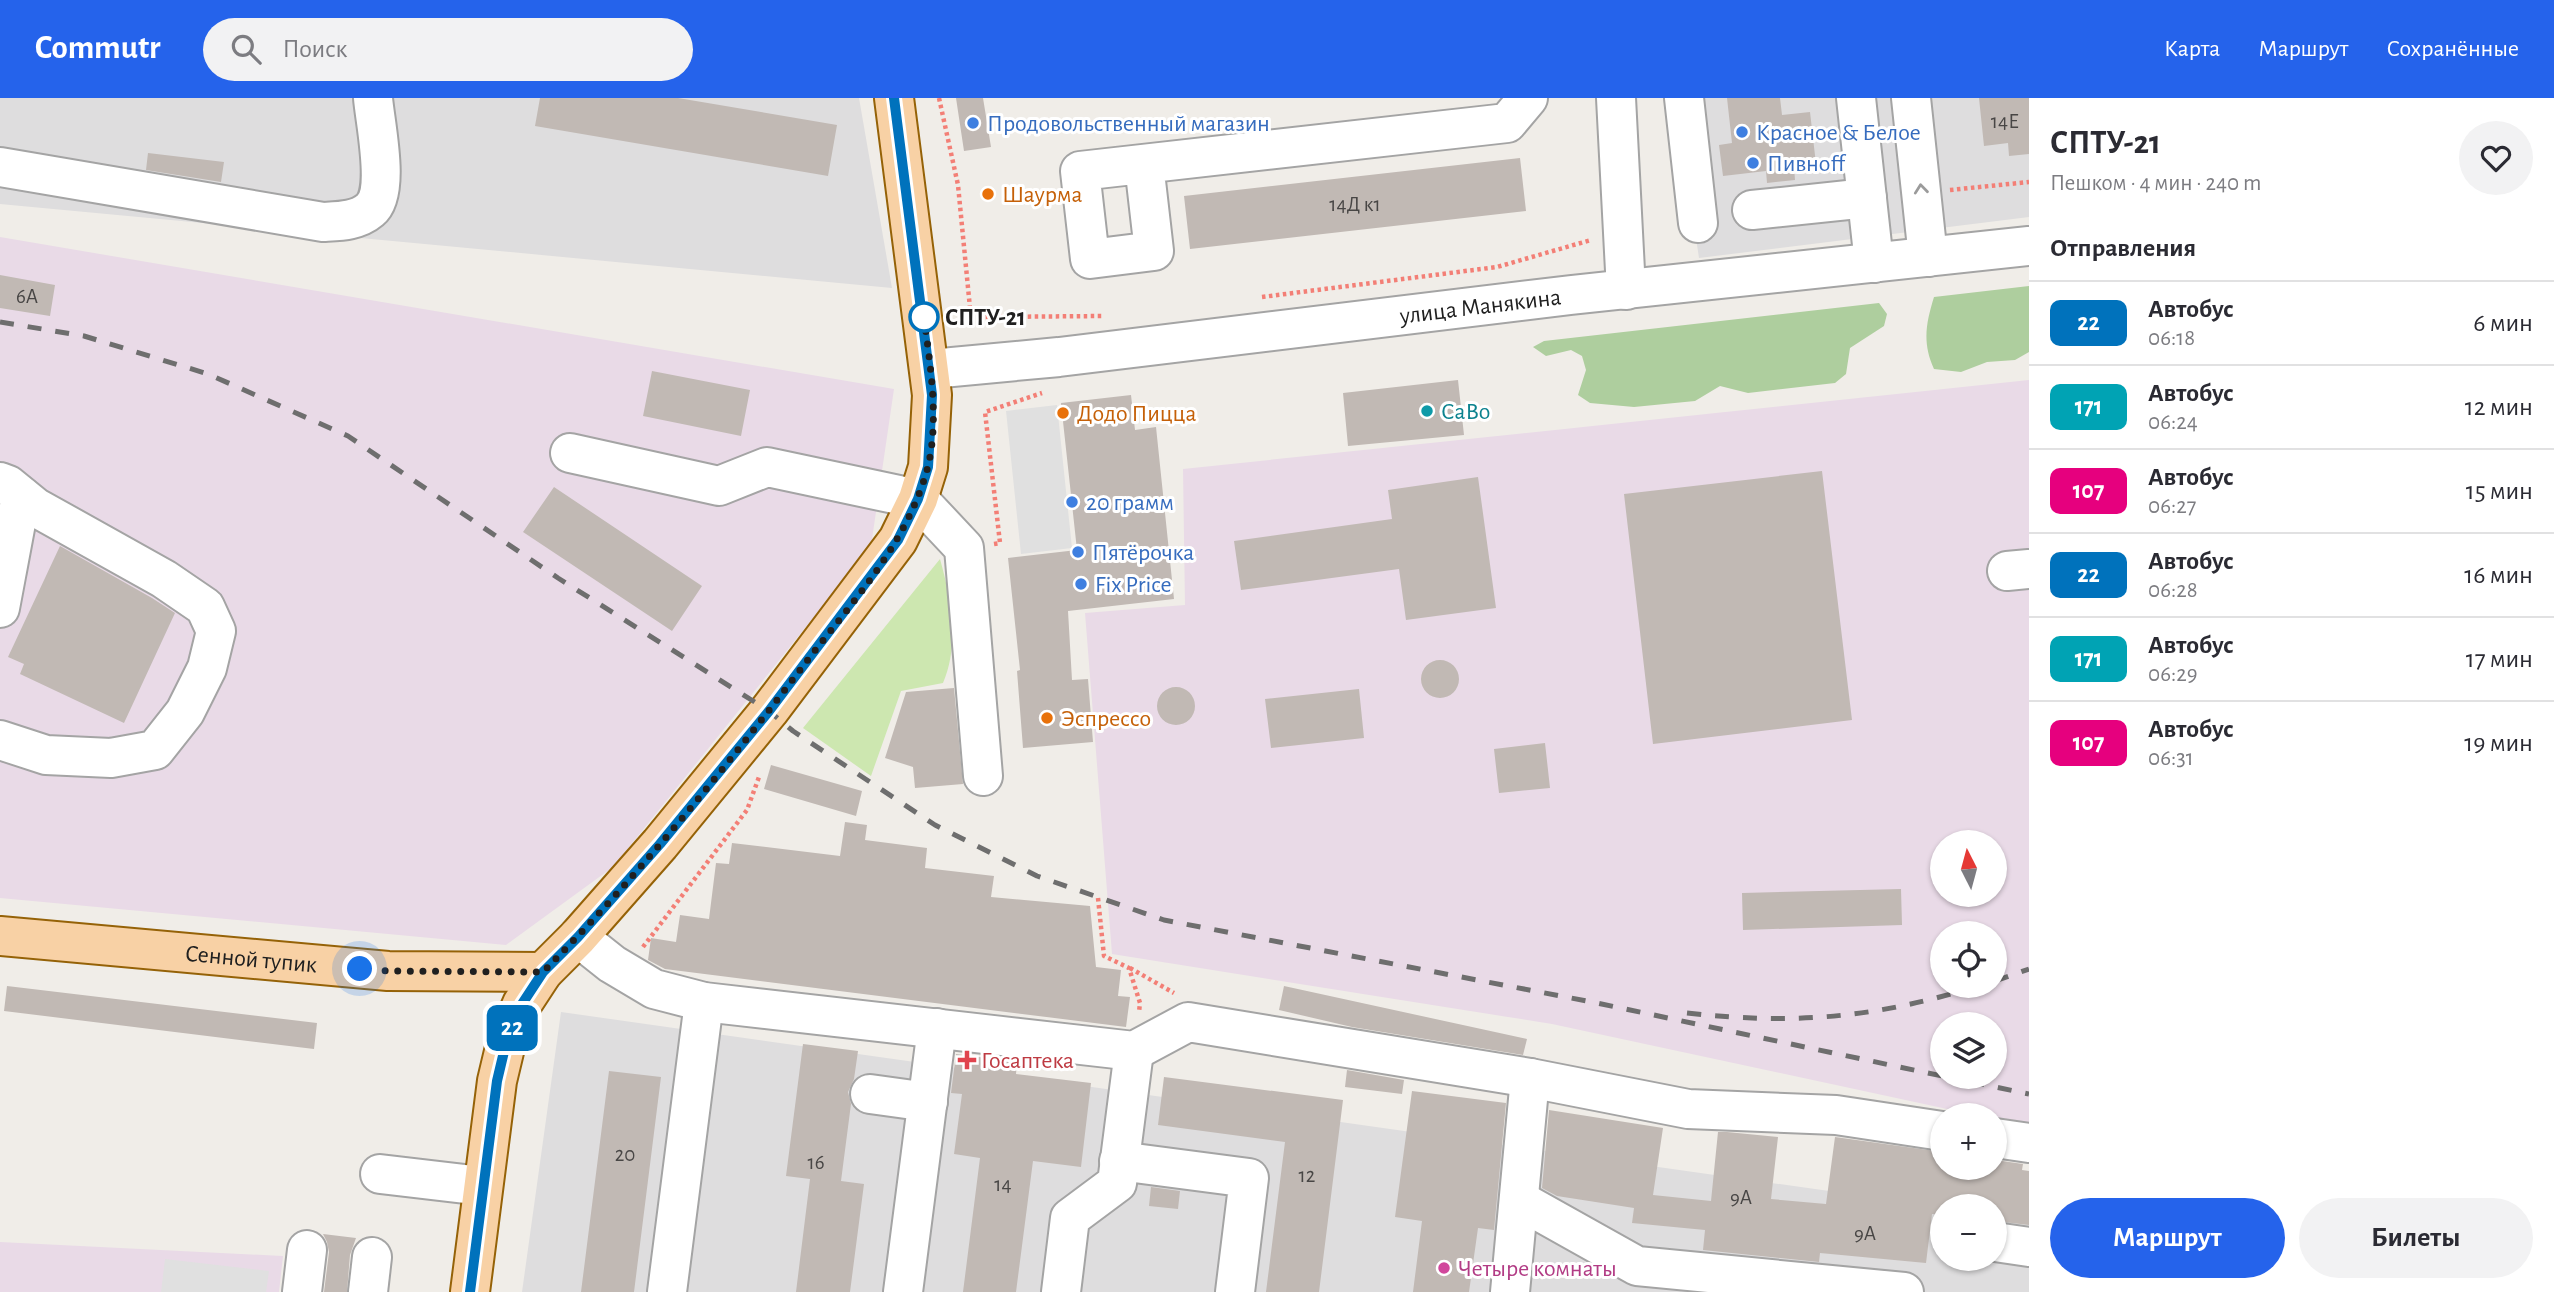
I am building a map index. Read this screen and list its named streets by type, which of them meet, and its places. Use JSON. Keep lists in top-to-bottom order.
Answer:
{
  "streets": {
    "main road": ["Сенной тупик"],
    "street": ["улица Манякина"]
  },
  "places": {
    "other": [
      "Продовольственный магазин",
      "Красное & Белое",
      "Пивноff",
      "Шаурма",
      "СПТУ-21",
      "СаВо",
      "Додо Пицца",
      "20 грамм",
      "Пятёрочка",
      "Fix Price",
      "Эспрессо",
      "Четыре комнаты"
    ],
    "health": ["Госаптека"]
  },
  "lines": ["bus line 22"],
  "house_numbers": [
    "14Е",
    "14Д к1",
    "6А",
    "20",
    "16",
    "12",
    "14",
    "9А",
    "9А"
  ],
  "north": "top",
  "page": {
    "header": "Commutr",
    "search": "Поиск",
    "nav": ["Карта", "Маршрут", "Сохранённые"],
    "on_map": "22",
    "heading": [
      ["СПТУ-21", "Пешком · 4 мин · 240 m"],
      "Отправления"
    ],
    "list": [
      {
        "mark": "22",
        "name": "Автобус",
        "note": "06:18",
        "value": "6 мин"
      },
      {
        "mark": "171",
        "name": "Автобус",
        "note": "06:24",
        "value": "12 мин"
      },
      {
        "mark": "107",
        "name": "Автобус",
        "note": "06:27",
        "value": "15 мин"
      },
      {
        "mark": "22",
        "name": "Автобус",
        "note": "06:28",
        "value": "16 мин"
      },
      {
        "mark": "171",
        "name": "Автобус",
        "note": "06:29",
        "value": "17 мин"
      },
      {
        "mark": "107",
        "name": "Автобус",
        "note": "06:31",
        "value": "19 мин"
      }
    ],
    "map_buttons": ["+", "−"],
    "buttons": ["Маршрут", "Билеты"]
  }
}
